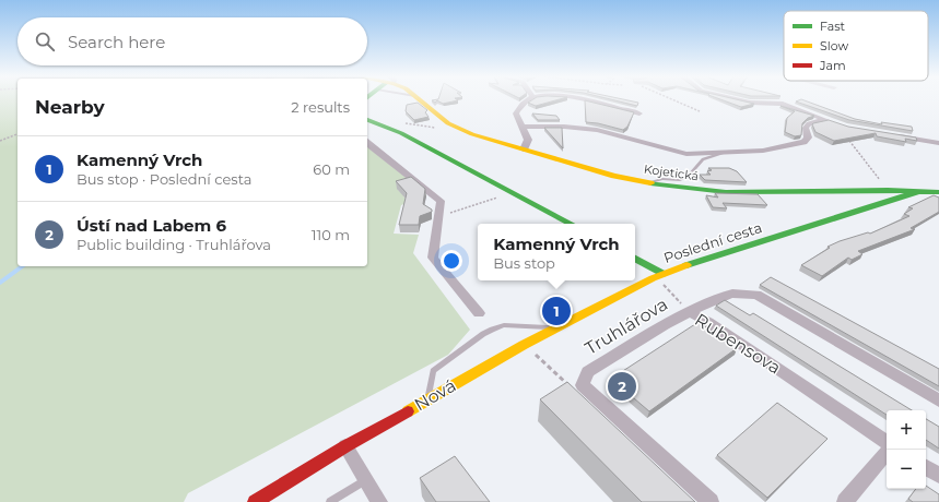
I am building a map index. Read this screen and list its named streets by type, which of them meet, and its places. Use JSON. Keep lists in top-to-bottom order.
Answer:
{
  "streets": {
    "street": [
      "Kojetická",
      "Poslední cesta",
      "Truhlářova",
      "Rubensova",
      "Nová"
    ]
  },
  "crossings": [
    ["Kojetická", "Poslední cesta"],
    ["Poslední cesta", "Nová"],
    ["Truhlářova", "Rubensova"]
  ],
  "legend": ["Fast", "Slow", "Jam"],
  "page": {
    "search": "Search here",
    "heading": ["Nearby", "2 results"],
    "list": [
      {
        "mark": "1",
        "name": "Kamenný Vrch",
        "note": "Bus stop · Poslední cesta",
        "value": "60 m"
      },
      {
        "mark": "2",
        "name": "Ústí nad Labem 6",
        "note": "Public building · Truhlářova",
        "value": "110 m"
      }
    ],
    "popup": ["Kamenný Vrch", "Bus stop"],
    "pins": ["1", "2"],
    "map_buttons": ["+", "−"]
  }
}
